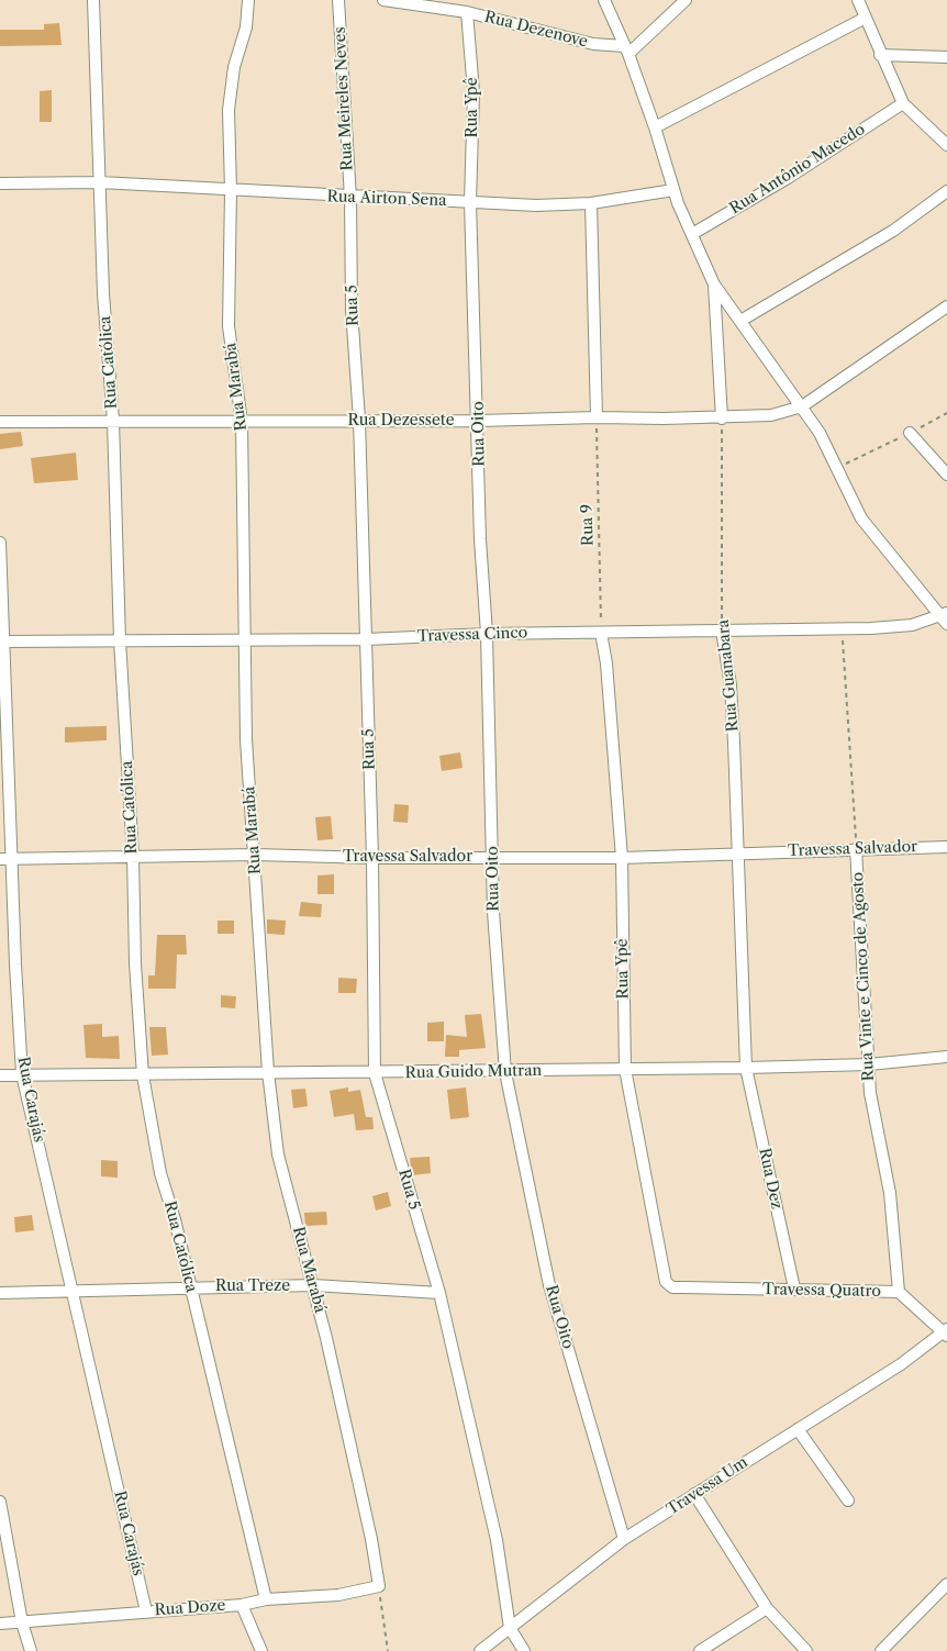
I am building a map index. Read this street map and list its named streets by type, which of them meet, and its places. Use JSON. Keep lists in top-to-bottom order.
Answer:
{
  "streets": {
    "street": [
      "Rua Dezenove",
      "Rua Meireles Neves",
      "Rua Ypê",
      "Rua Antônio Macedo",
      "Rua Airton Sena",
      "Rua 5",
      "Rua Católica",
      "Rua Marabá",
      "Rua Dezessete",
      "Rua Oito",
      "Travessa Cinco",
      "Rua Guanabara",
      "Travessa Salvador",
      "Rua Vinte e Cinco de Agosto",
      "Rua Guido Mutran",
      "Rua Carajás",
      "Rua Dez",
      "Rua Treze",
      "Travessa Quatro",
      "Travessa Um",
      "Rua Doze"
    ],
    "path": ["Rua 9"]
  },
  "crossings": [
    ["Rua Dezenove", "Rua Ypê"],
    ["Rua Meireles Neves", "Rua Airton Sena"],
    ["Rua Meireles Neves", "Rua 5"],
    ["Rua Ypê", "Rua Airton Sena"],
    ["Rua Ypê", "Rua Oito"],
    ["Rua Ypê", "Rua 9"],
    ["Rua Ypê", "Travessa Cinco"],
    ["Rua Ypê", "Travessa Salvador"],
    ["Rua Ypê", "Rua Guido Mutran"],
    ["Rua Ypê", "Travessa Quatro"],
    ["Rua Airton Sena", "Rua 5"],
    ["Rua Airton Sena", "Rua Católica"],
    ["Rua Airton Sena", "Rua Marabá"],
    ["Rua Airton Sena", "Rua Oito"],
    ["Rua 5", "Rua Dezessete"],
    ["Rua 5", "Travessa Cinco"],
    ["Rua 5", "Travessa Salvador"],
    ["Rua 5", "Rua Guido Mutran"],
    ["Rua 5", "Rua Treze"],
    ["Rua 5", "Travessa Um"],
    ["Rua Católica", "Rua Dezessete"],
    ["Rua Católica", "Travessa Cinco"],
    ["Rua Católica", "Travessa Salvador"],
    ["Rua Católica", "Rua Guido Mutran"],
    ["Rua Católica", "Rua Treze"],
    ["Rua Católica", "Rua Doze"],
    ["Rua Marabá", "Rua Dezessete"],
    ["Rua Marabá", "Travessa Cinco"],
    ["Rua Marabá", "Travessa Salvador"],
    ["Rua Marabá", "Rua Guido Mutran"],
    ["Rua Marabá", "Rua Treze"],
    ["Rua Marabá", "Rua Doze"],
    ["Rua Dezessete", "Rua Oito"],
    ["Rua Dezessete", "Rua 9"],
    ["Rua Dezessete", "Rua Guanabara"],
    ["Rua Oito", "Travessa Cinco"],
    ["Rua Oito", "Travessa Salvador"],
    ["Rua Oito", "Rua Guido Mutran"],
    ["Rua Oito", "Travessa Um"],
    ["Rua 9", "Travessa Cinco"],
    ["Travessa Cinco", "Rua Guanabara"],
    ["Travessa Cinco", "Rua Carajás"],
    ["Rua Guanabara", "Travessa Salvador"],
    ["Rua Guanabara", "Rua Guido Mutran"],
    ["Rua Guanabara", "Rua Dez"],
    ["Travessa Salvador", "Rua Vinte e Cinco de Agosto"],
    ["Travessa Salvador", "Rua Carajás"],
    ["Rua Vinte e Cinco de Agosto", "Rua Guido Mutran"],
    ["Rua Vinte e Cinco de Agosto", "Travessa Quatro"],
    ["Rua Guido Mutran", "Rua Carajás"],
    ["Rua Guido Mutran", "Rua Dez"],
    ["Rua Carajás", "Rua Treze"],
    ["Rua Carajás", "Rua Doze"],
    ["Rua Dez", "Travessa Quatro"],
    ["Travessa Quatro", "Travessa Um"]
  ]
}
